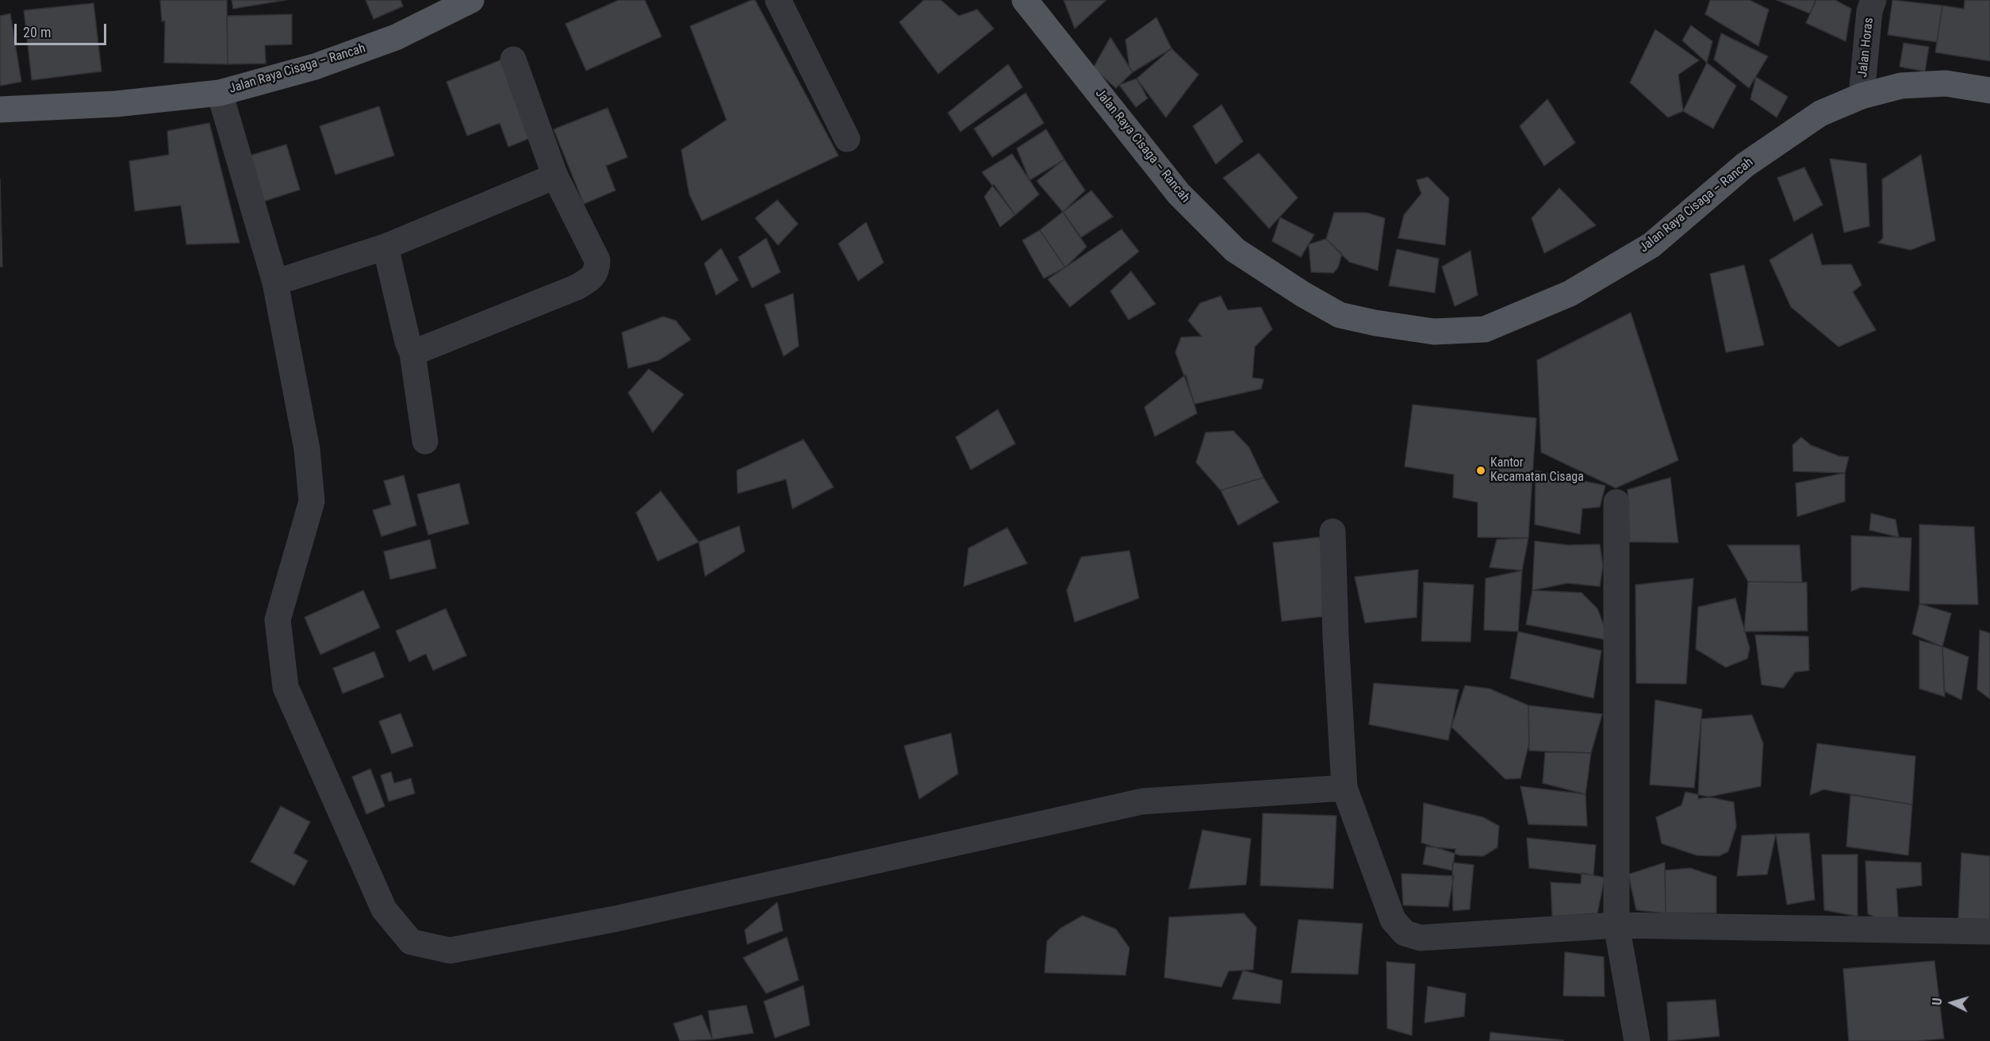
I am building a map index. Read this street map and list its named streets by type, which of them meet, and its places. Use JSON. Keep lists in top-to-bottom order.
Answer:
{
  "streets": {
    "main road": ["Jalan Raya Cisaga – Rancah"],
    "street": ["Jalan Horas"]
  },
  "crossings": [
    ["Jalan Horas", "Jalan Raya Cisaga – Rancah"]
  ],
  "places": ["Kantor Kecamatan Cisaga"],
  "scale_bar": "20 m",
  "north": "left"
}
